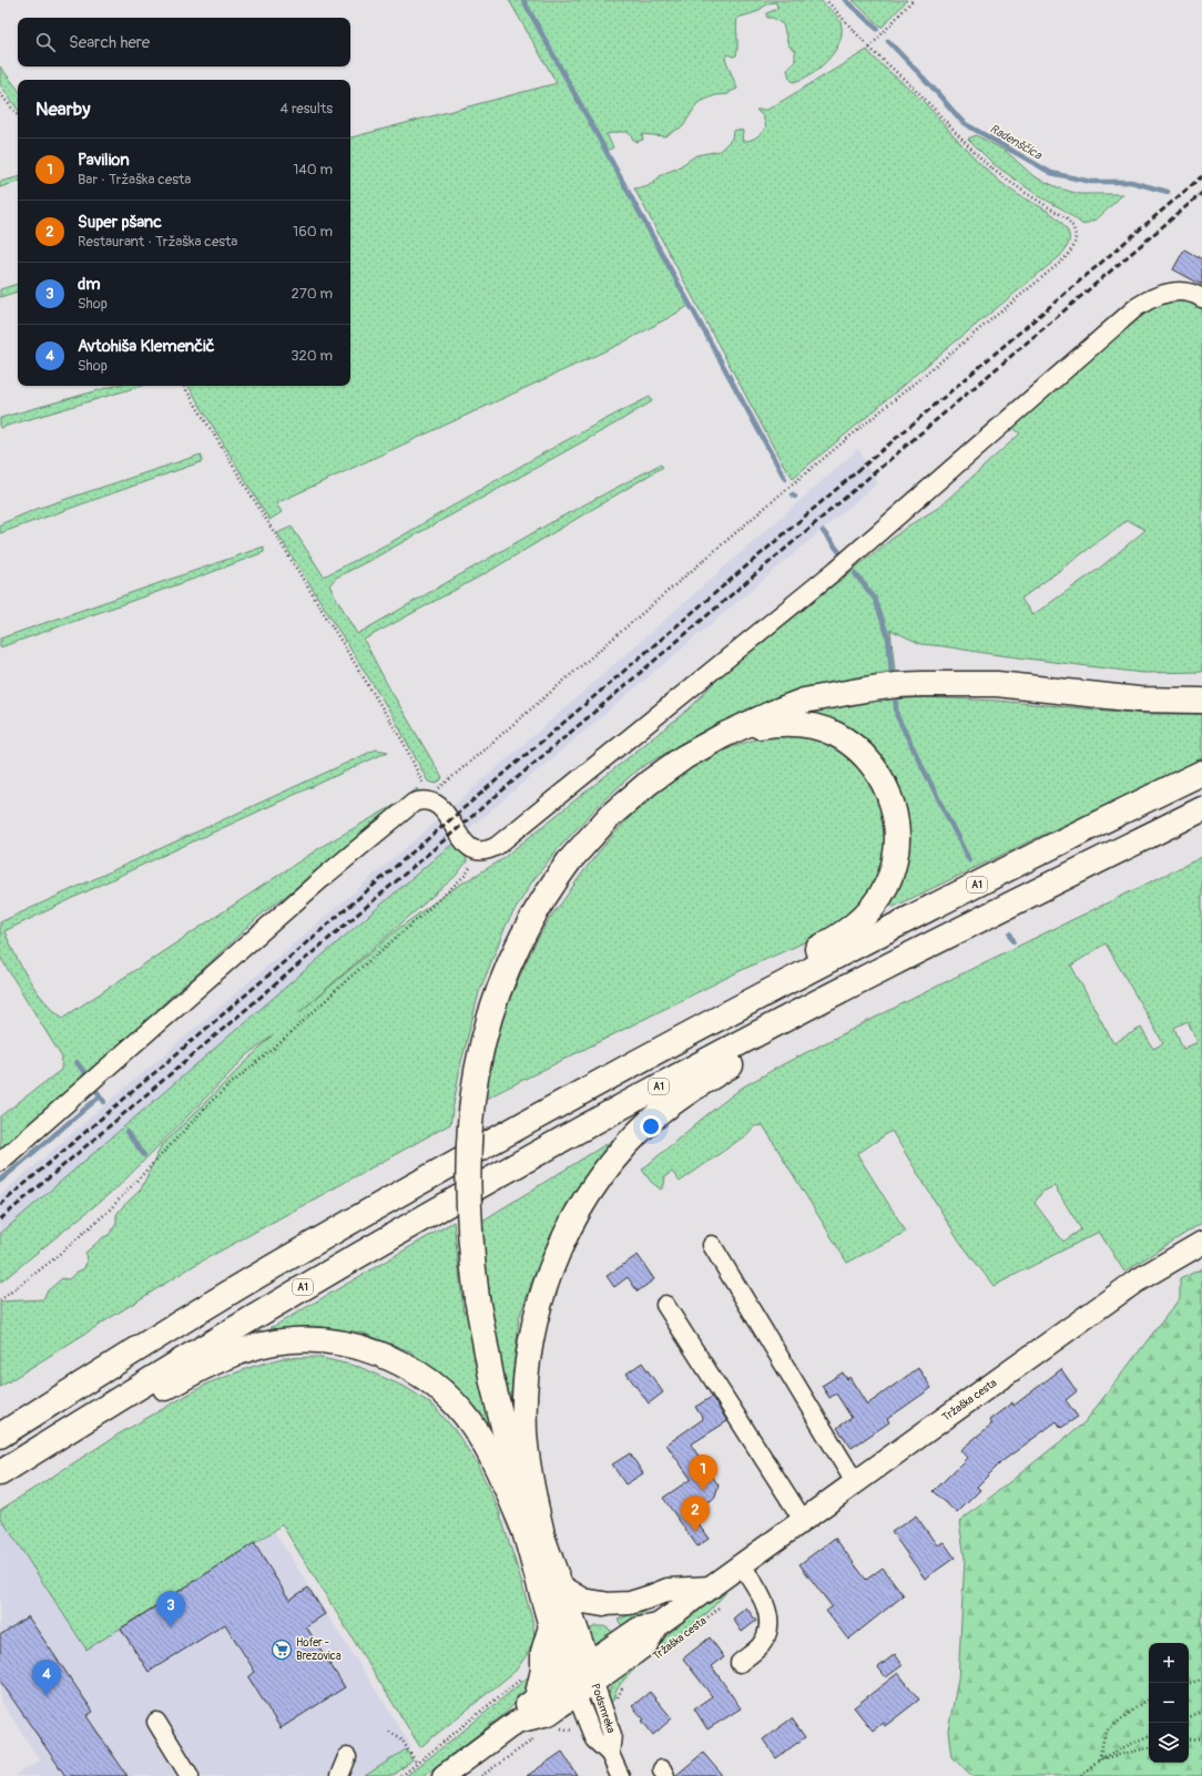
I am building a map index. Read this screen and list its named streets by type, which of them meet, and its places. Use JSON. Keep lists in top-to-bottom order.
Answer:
{
  "streets": {
    "highway": ["A1"],
    "main road": ["Tržaška cesta"],
    "street": ["Podsmreka"]
  },
  "crossings": [
    ["Tržaška cesta", "Podsmreka"]
  ],
  "water": ["Radenščica"],
  "places": {
    "supermarket": ["Hofer - Brezovica"]
  },
  "page": {
    "search": "Search here",
    "heading": ["Nearby", "4 results"],
    "list": [
      {
        "mark": "1",
        "name": "Pavilion",
        "note": "Bar · Tržaška cesta",
        "value": "140 m"
      },
      {
        "mark": "2",
        "name": "Super pšanc",
        "note": "Restaurant · Tržaška cesta",
        "value": "160 m"
      },
      {
        "mark": "3",
        "name": "dm",
        "note": "Shop",
        "value": "270 m"
      },
      {
        "mark": "4",
        "name": "Avtohiša Klemenčič",
        "note": "Shop",
        "value": "320 m"
      }
    ],
    "pins": [
      "1",
      "2",
      "3",
      "4"
    ],
    "map_buttons": ["+", "−"]
  }
}
